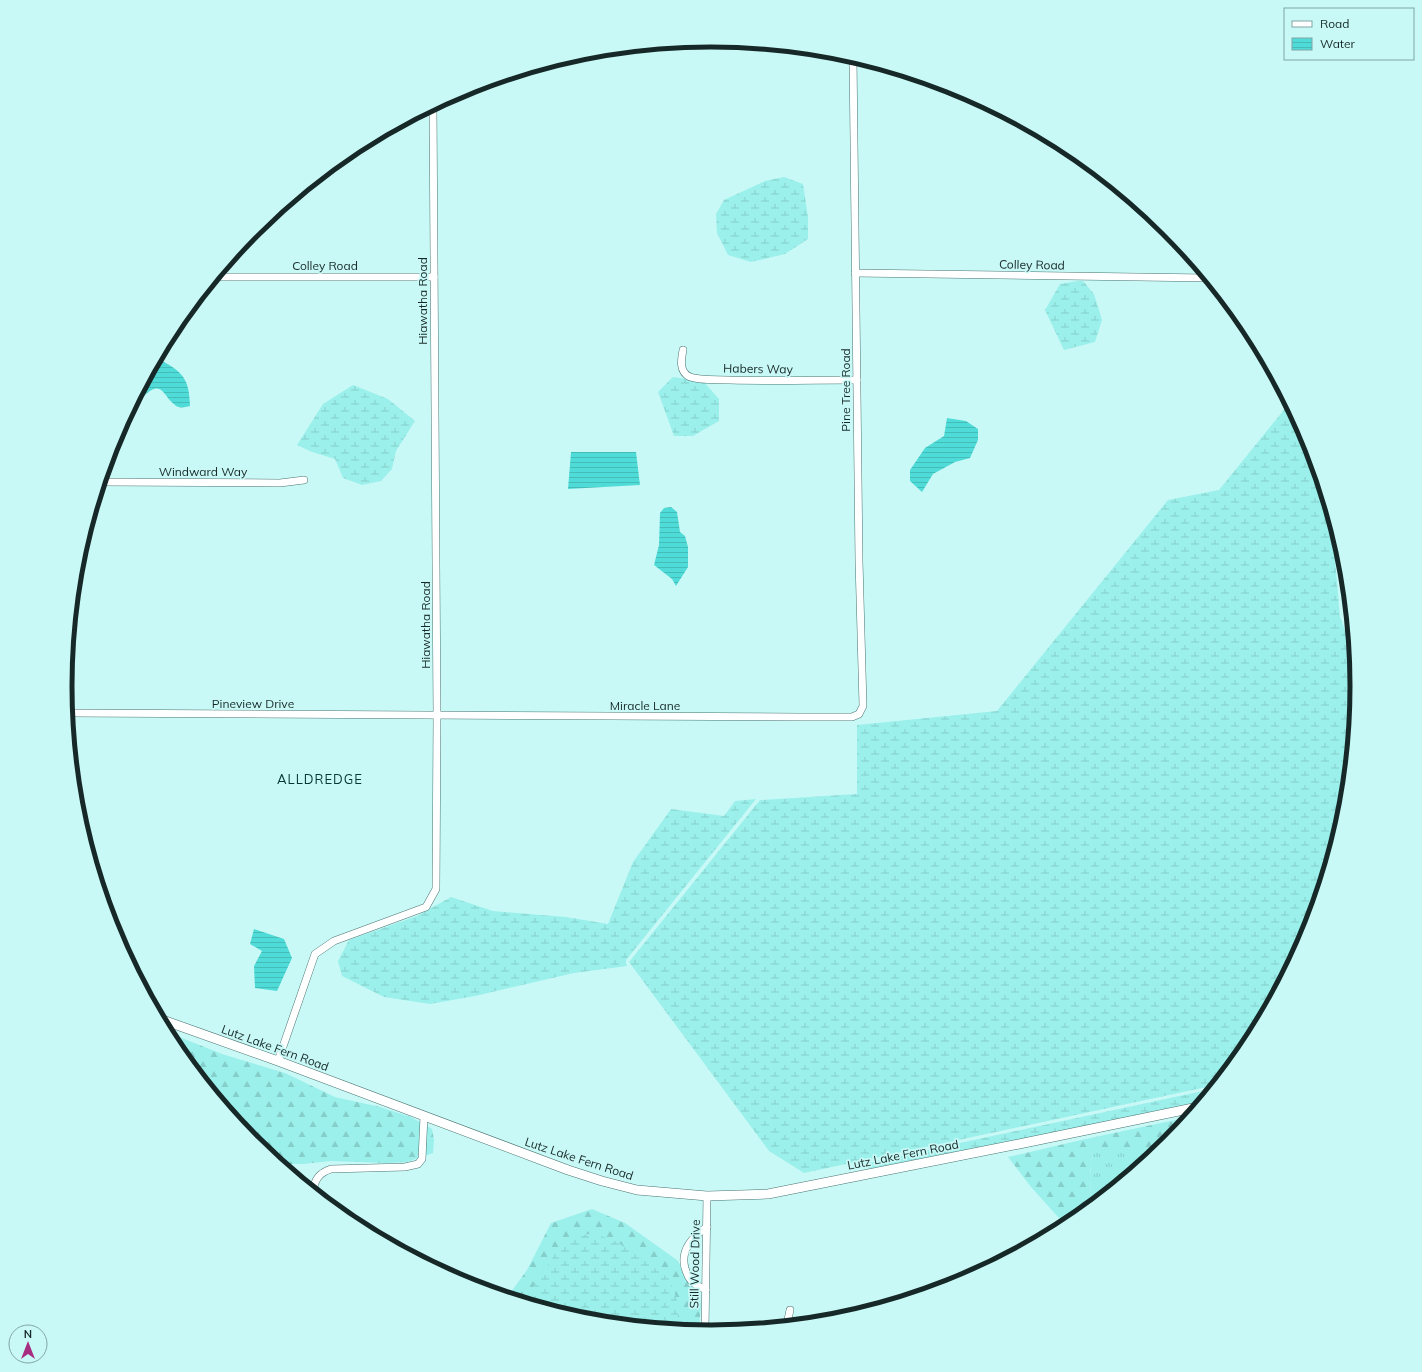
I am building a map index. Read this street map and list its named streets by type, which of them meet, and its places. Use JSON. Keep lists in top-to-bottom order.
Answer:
{
  "streets": {
    "main road": ["Lutz Lake Fern Road"],
    "street": [
      "Colley Road",
      "Hiawatha Road",
      "Habers Way",
      "Pine Tree Road",
      "Windward Way",
      "Pineview Drive",
      "Miracle Lane",
      "Still Wood Drive"
    ]
  },
  "crossings": [
    ["Colley Road", "Hiawatha Road"],
    ["Colley Road", "Pine Tree Road"],
    ["Hiawatha Road", "Pineview Drive"],
    ["Hiawatha Road", "Miracle Lane"],
    ["Hiawatha Road", "Lutz Lake Fern Road"],
    ["Habers Way", "Pine Tree Road"],
    ["Pine Tree Road", "Miracle Lane"],
    ["Pineview Drive", "Miracle Lane"],
    ["Lutz Lake Fern Road", "Still Wood Drive"]
  ],
  "districts": ["ALLDREDGE"],
  "legend": ["Road", "Water"],
  "north": "top"
}
